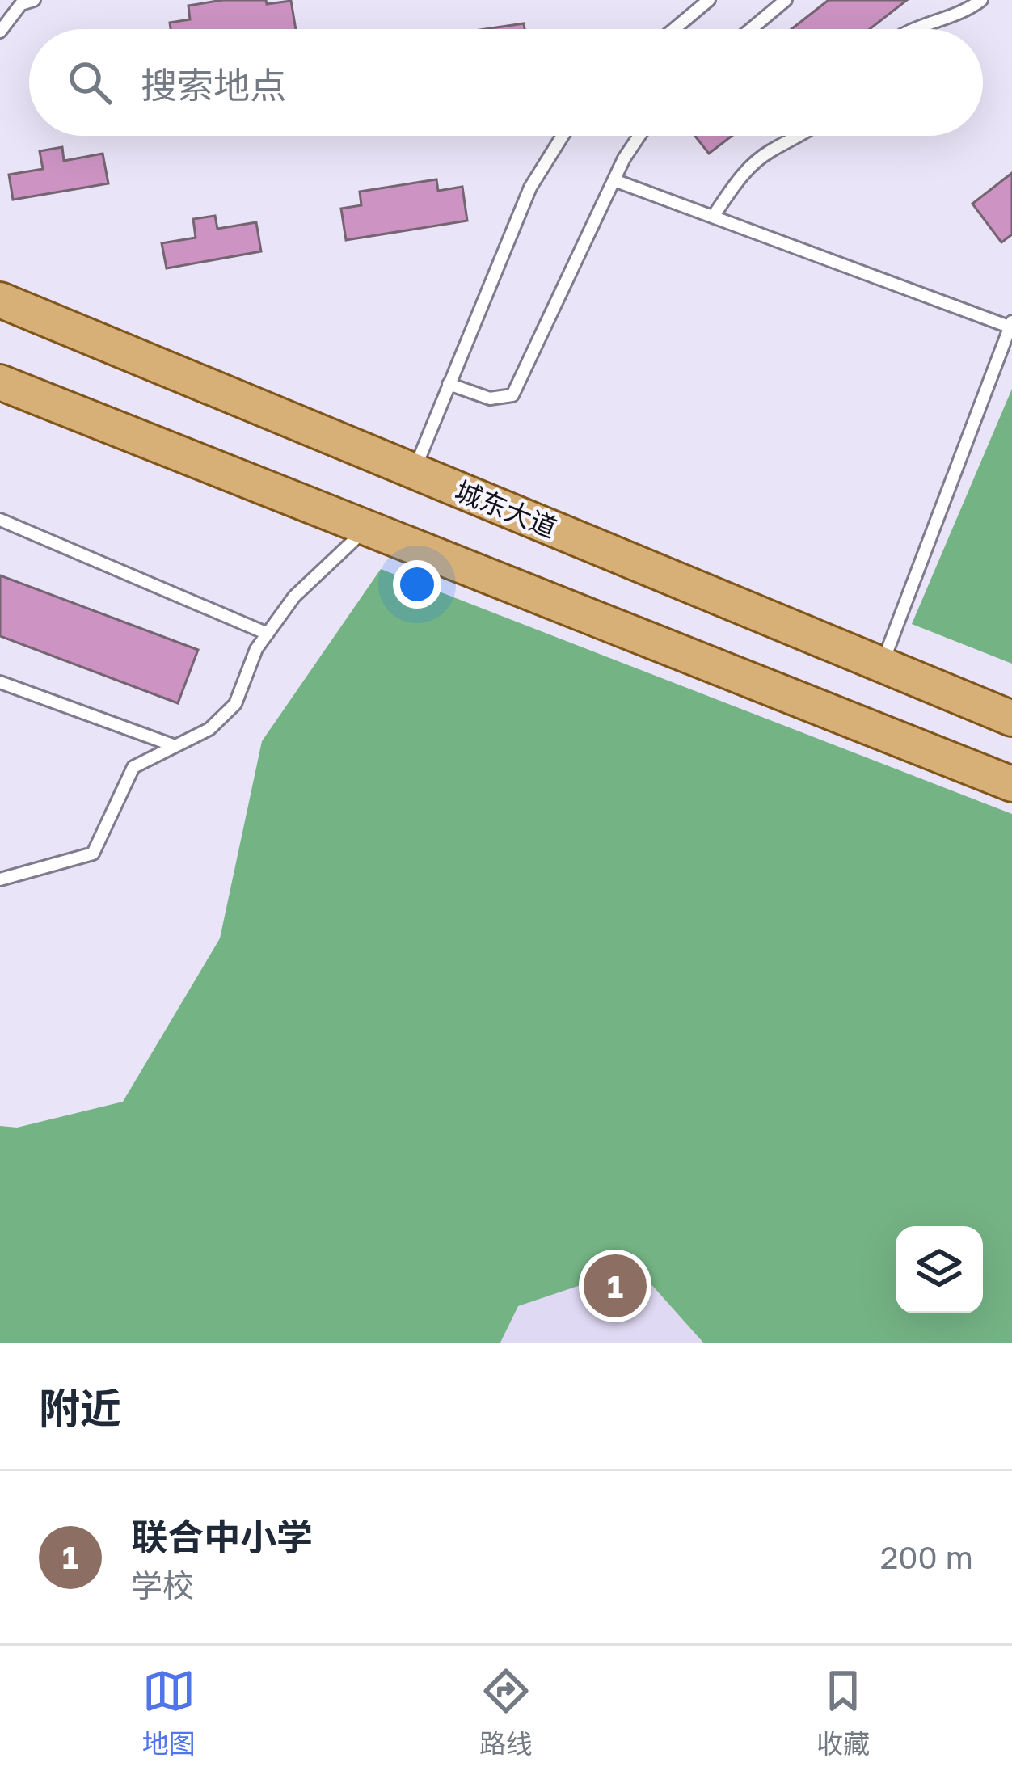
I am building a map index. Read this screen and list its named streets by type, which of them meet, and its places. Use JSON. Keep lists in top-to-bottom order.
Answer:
{
  "streets": {
    "main road": ["城东大道"]
  },
  "page": {
    "search": "搜索地点",
    "pins": "1",
    "heading": "附近",
    "list": [
      {
        "mark": "1",
        "name": "联合中小学",
        "note": "学校",
        "value": "200 m"
      }
    ],
    "nav": ["地图", "路线", "收藏"]
  }
}
